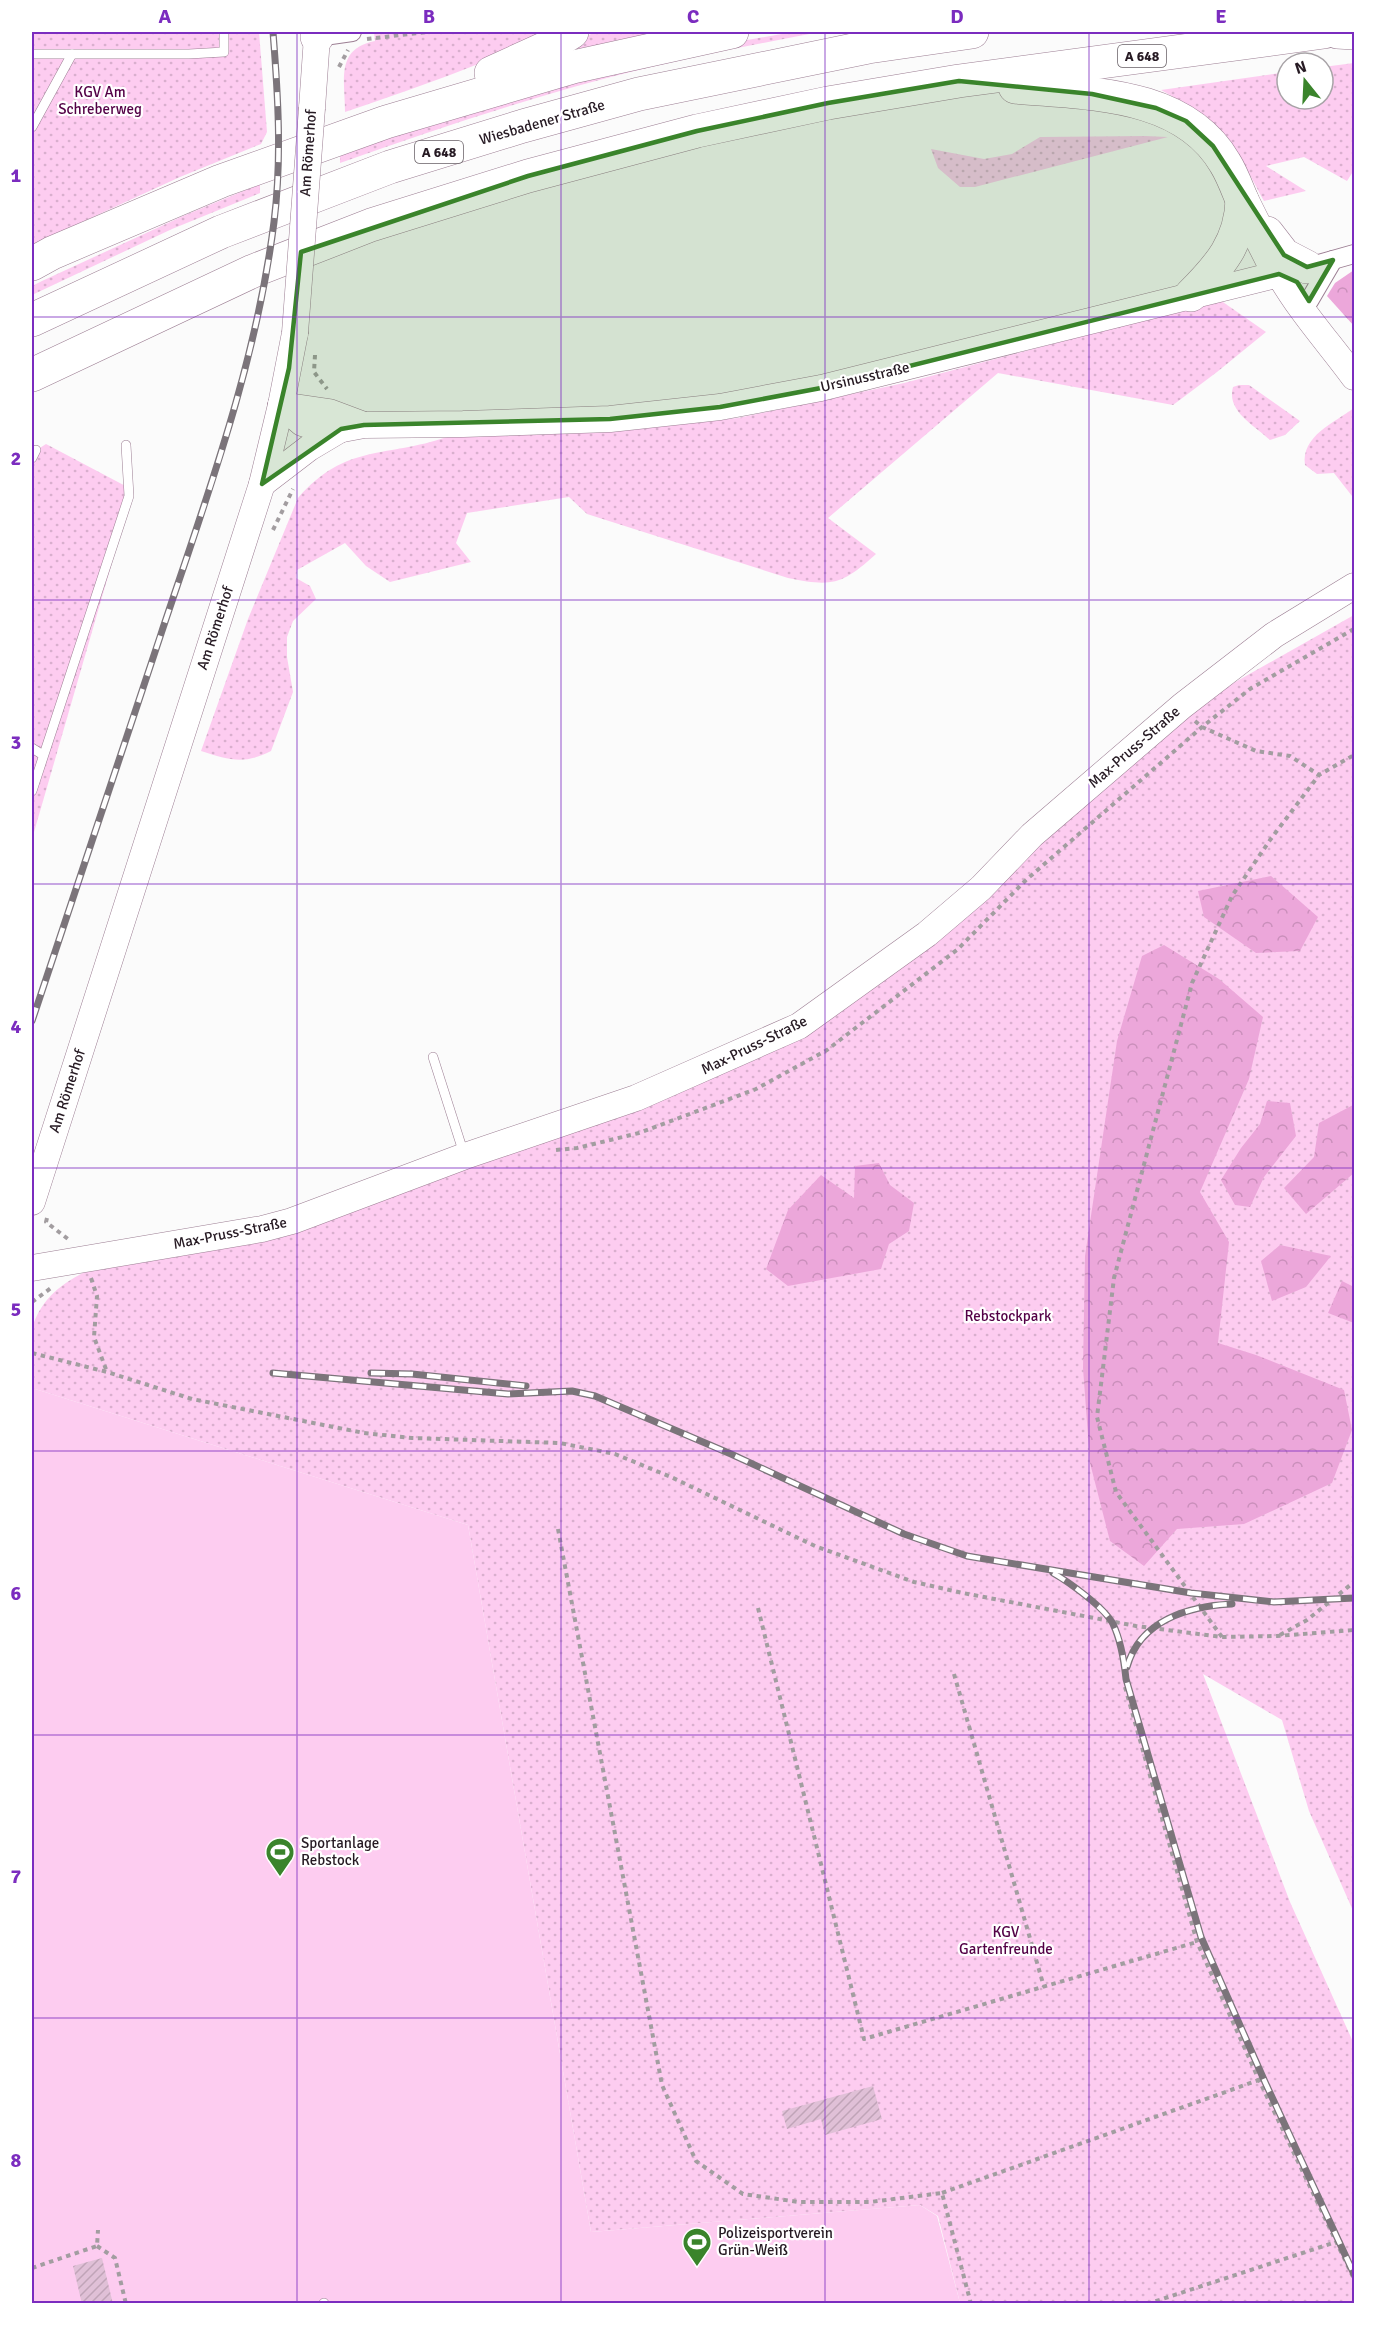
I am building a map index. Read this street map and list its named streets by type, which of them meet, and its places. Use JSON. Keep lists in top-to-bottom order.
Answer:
{
  "streets": {
    "highway": ["A 648", "Wiesbadener Straße"],
    "main road": ["Am Römerhof", "Ursinusstraße", "Max-Pruss-Straße"]
  },
  "crossings": [
    ["Am Römerhof", "Ursinusstraße"]
  ],
  "parks": ["KGV Am Schreberweg", "Rebstockpark", "KGV Gartenfreunde"],
  "places": {
    "sports": ["Sportanlage Rebstock", "Polizeisportverein Grün-Weiß"]
  },
  "north": "top",
  "grid": {
    "columns": [
      "A",
      "B",
      "C",
      "D",
      "E"
    ],
    "rows": [
      "1",
      "2",
      "3",
      "4",
      "5",
      "6",
      "7",
      "8"
    ]
  }
}
